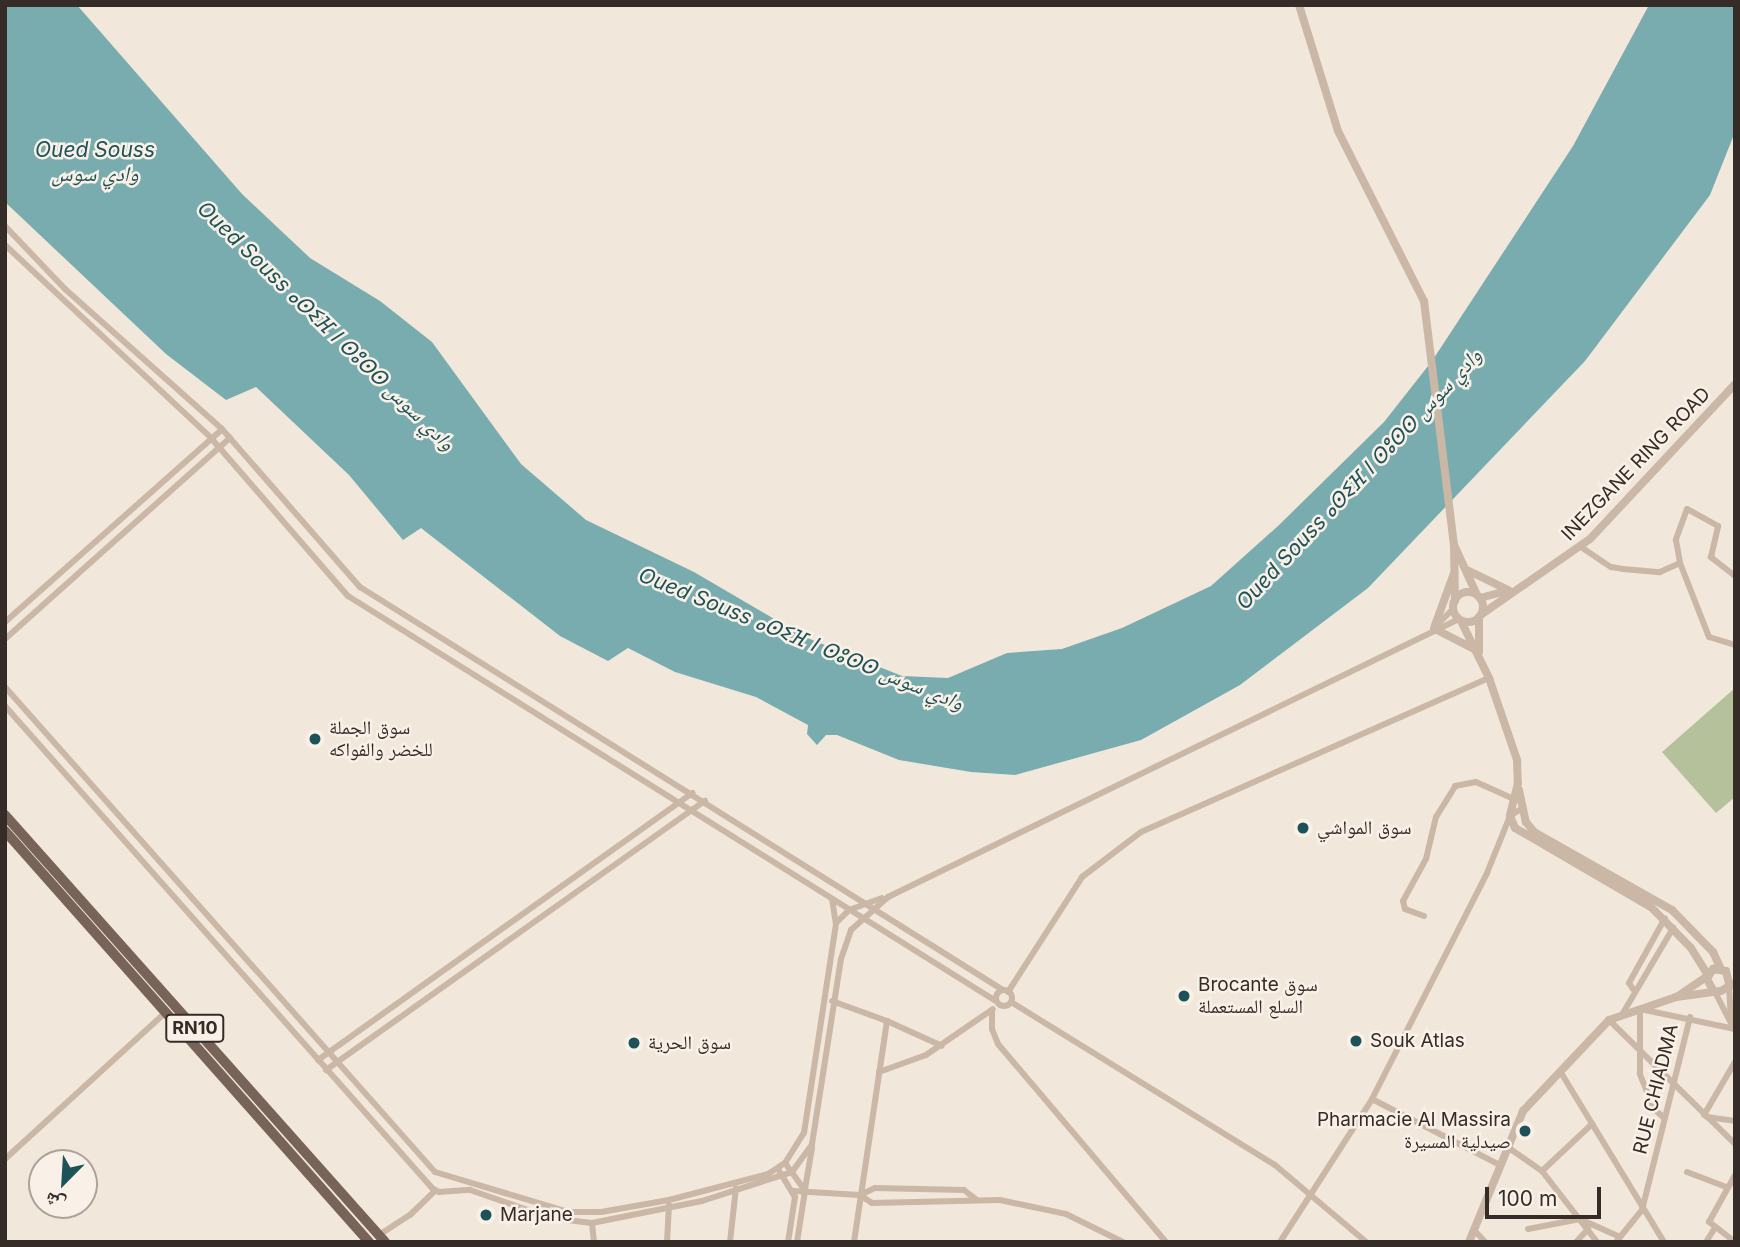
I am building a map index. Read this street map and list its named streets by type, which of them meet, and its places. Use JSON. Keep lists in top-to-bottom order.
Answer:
{
  "streets": {
    "main road": ["RN10"],
    "street": ["INEZGANE RING ROAD", "RUE CHIADMA"]
  },
  "water": ["Oued Souss وادي سوس", "Oued Souss ⴰⵙⵉⴼ ⵏ ⵙⵓⵙⵙ وادي سوس"],
  "places": [
    "سوق الجملة للخضر والفواكه",
    "سوق المواشي",
    "Brocante سوق السلع المستعملة",
    "Souk Atlas",
    "سوق الحرية",
    "Pharmacie Al Massira صيدلية المسيرة",
    "Marjane"
  ],
  "scale_bar": "100 m",
  "north": "bottom left"
}
